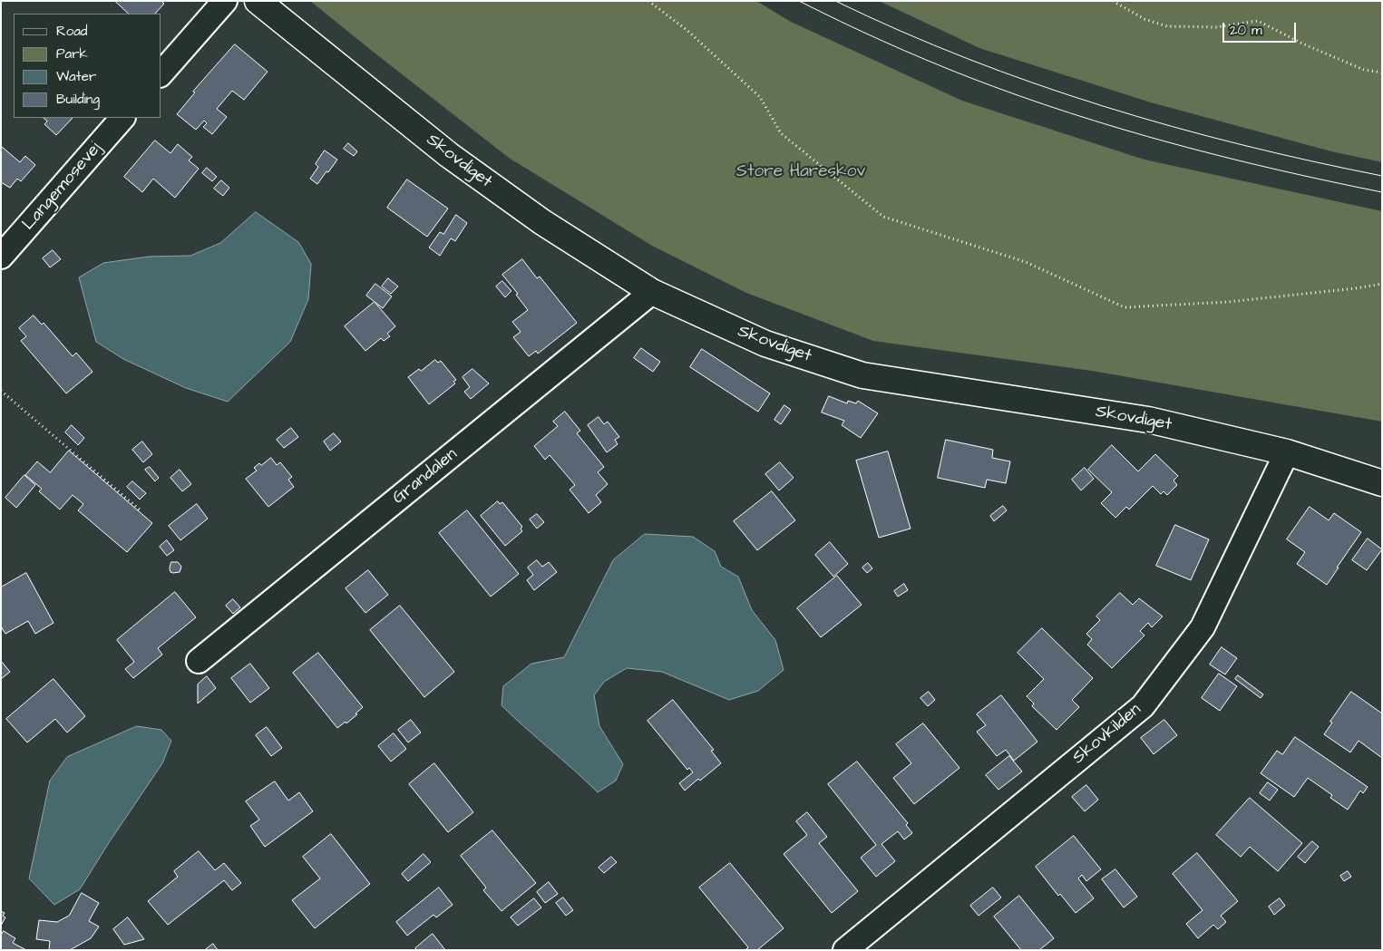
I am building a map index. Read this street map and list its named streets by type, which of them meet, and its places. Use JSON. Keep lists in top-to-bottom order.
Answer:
{
  "streets": {
    "street": [
      "Skovdiget",
      "Langemosevej",
      "Grandalen",
      "Skovkilden"
    ]
  },
  "crossings": [
    ["Skovdiget", "Grandalen"],
    ["Skovdiget", "Skovkilden"]
  ],
  "parks": ["Store Hareskov"],
  "legend": [
    "Road",
    "Park",
    "Water",
    "Building"
  ],
  "scale_bar": "20 m"
}
